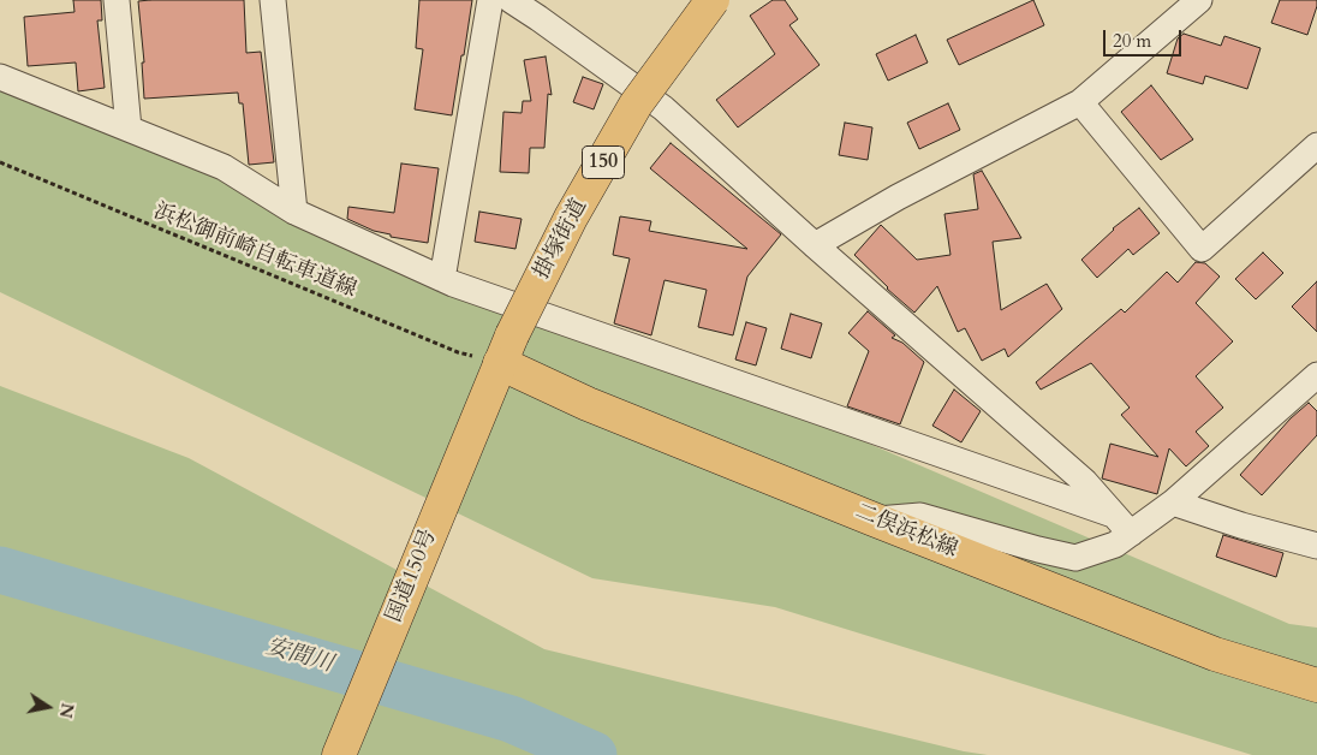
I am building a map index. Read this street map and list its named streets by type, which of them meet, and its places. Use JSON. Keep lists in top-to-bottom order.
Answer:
{
  "streets": {
    "main road": [
      "150",
      "掛塚街道",
      "二俣浜松線",
      "国道150号"
    ],
    "path": ["浜松御前崎自転車道線"]
  },
  "crossings": [
    ["掛塚街道", "浜松御前崎自転車道線"],
    ["掛塚街道", "二俣浜松線"],
    ["掛塚街道", "国道150号"],
    ["浜松御前崎自転車道線", "二俣浜松線"]
  ],
  "water": ["安間川"],
  "scale_bar": "20 m",
  "north": "right"
}
